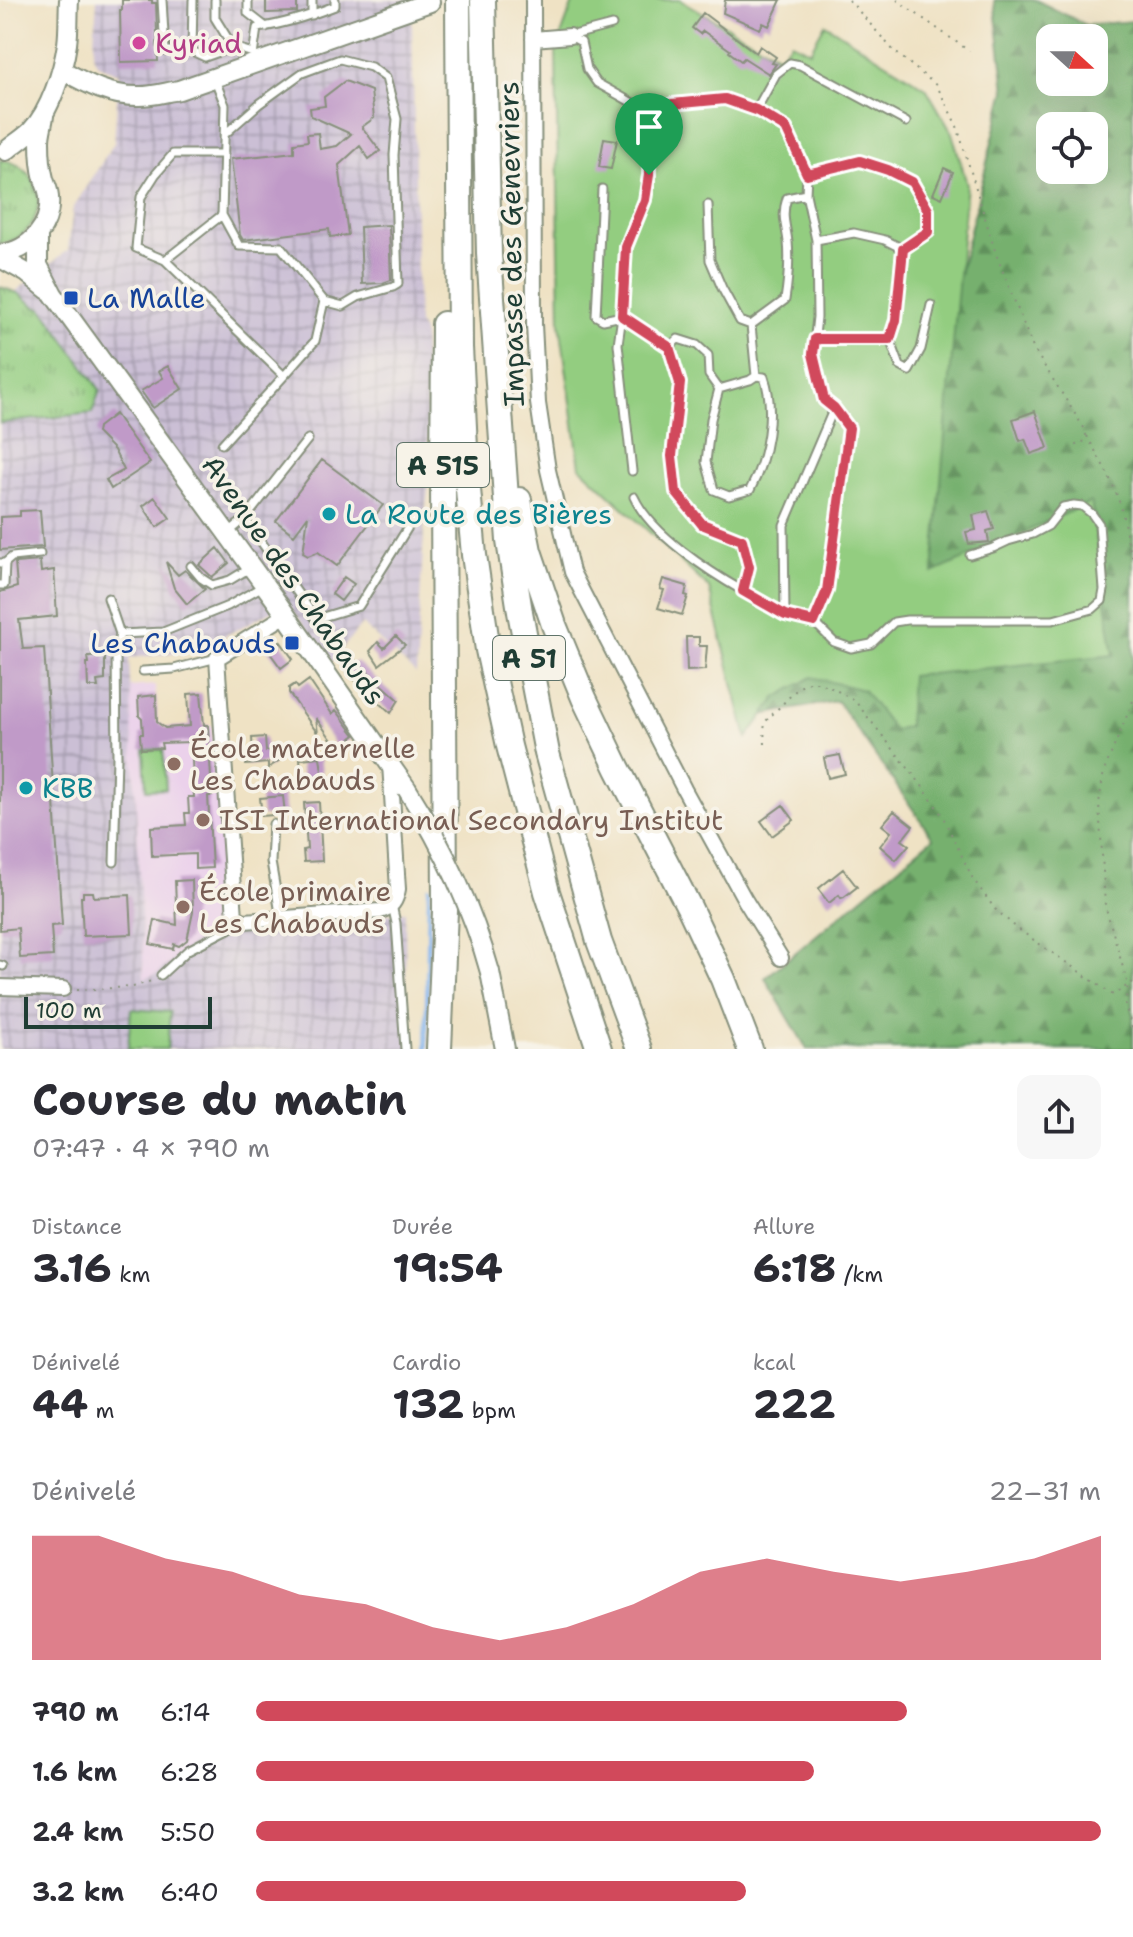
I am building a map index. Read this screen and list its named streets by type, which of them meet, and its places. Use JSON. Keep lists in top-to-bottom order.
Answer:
{
  "streets": {
    "highway": ["A 515", "A 51"],
    "main road": ["Avenue des Chabauds"],
    "street": ["Impasse des Genevriers"]
  },
  "crossings": [
    ["A 515", "A 51"]
  ],
  "places": {
    "other": [
      "Kyriad",
      "La Route des Bières",
      "École maternelle Les Chabauds",
      "KBB",
      "ISI International Secondary Institut",
      "École primaire Les Chabauds"
    ],
    "transit": ["La Malle", "Les Chabauds"]
  },
  "scale_bar": "100 m",
  "north": "right",
  "page": {
    "scale": "100 m",
    "heading": ["Course du matin", "07:47 · 4 × 790 m"],
    "stats": [
      ["Distance", "3.16 km"],
      ["Durée", "19:54"],
      ["Allure", "6:18 /km"],
      ["Dénivelé", "44 m"],
      ["Cardio", "132 bpm"],
      ["kcal", "222"]
    ],
    "chart": ["Dénivelé", "22–31 m"],
    "list": [
      {
        "name": "790 m",
        "note": "6:14"
      },
      {
        "name": "1.6 km",
        "note": "6:28"
      },
      {
        "name": "2.4 km",
        "note": "5:50"
      },
      {
        "name": "3.2 km",
        "note": "6:40"
      }
    ]
  }
}
